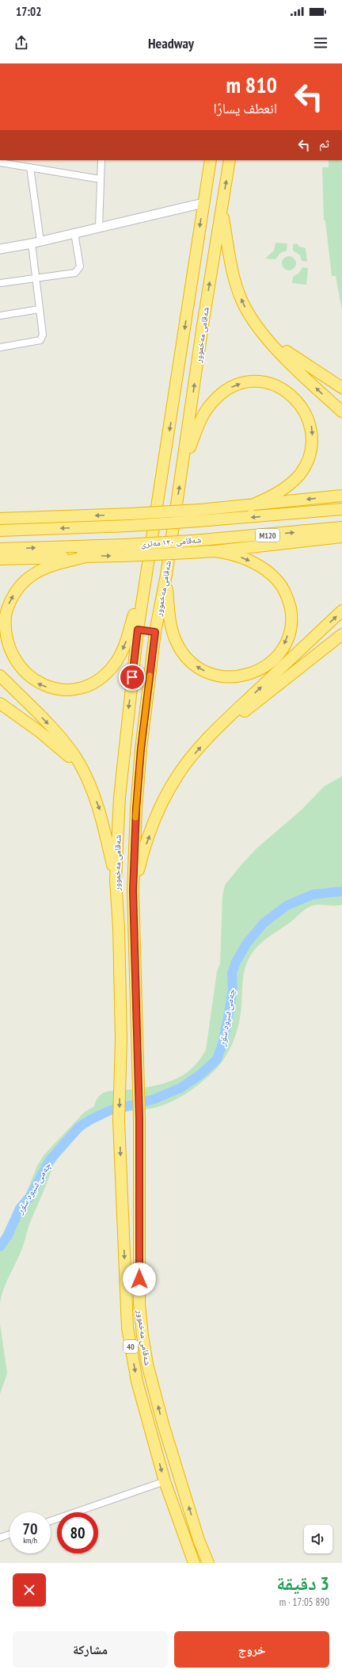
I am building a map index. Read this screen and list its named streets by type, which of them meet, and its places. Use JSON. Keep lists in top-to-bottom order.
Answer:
{
  "streets": {
    "highway": [
      "شەقامی مەخموور",
      "M120",
      "شەقامی ١٢٠ مەتری",
      "40"
    ]
  },
  "water": ["چەمی شیوە سۆر"],
  "page": {
    "status": "17:02",
    "header": "Headway",
    "turn": ["810 m", "انعطف يسارًا"],
    "then": "ثم",
    "speed": "70 km/h",
    "limit": "80",
    "heading": ["3 دقيقة", "890 m · 17:05"],
    "buttons": ["خروج", "مشاركة"]
  }
}
